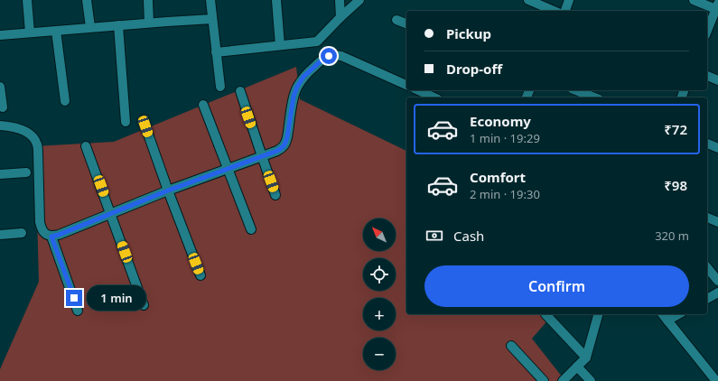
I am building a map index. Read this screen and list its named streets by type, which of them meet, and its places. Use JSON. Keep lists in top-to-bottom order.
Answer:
{
  "north": "top left",
  "page": {
    "banner": ["Pickup", "Drop-off"],
    "list": [
      {
        "name": "Economy",
        "note": "1 min · 19:29",
        "value": "₹72"
      },
      {
        "name": "Comfort",
        "note": "2 min · 19:30",
        "value": "₹98"
      }
    ],
    "pay": ["Cash", "320 m"],
    "map_buttons": ["+", "−"],
    "buttons": "Confirm",
    "bubble": "1 min"
  }
}
